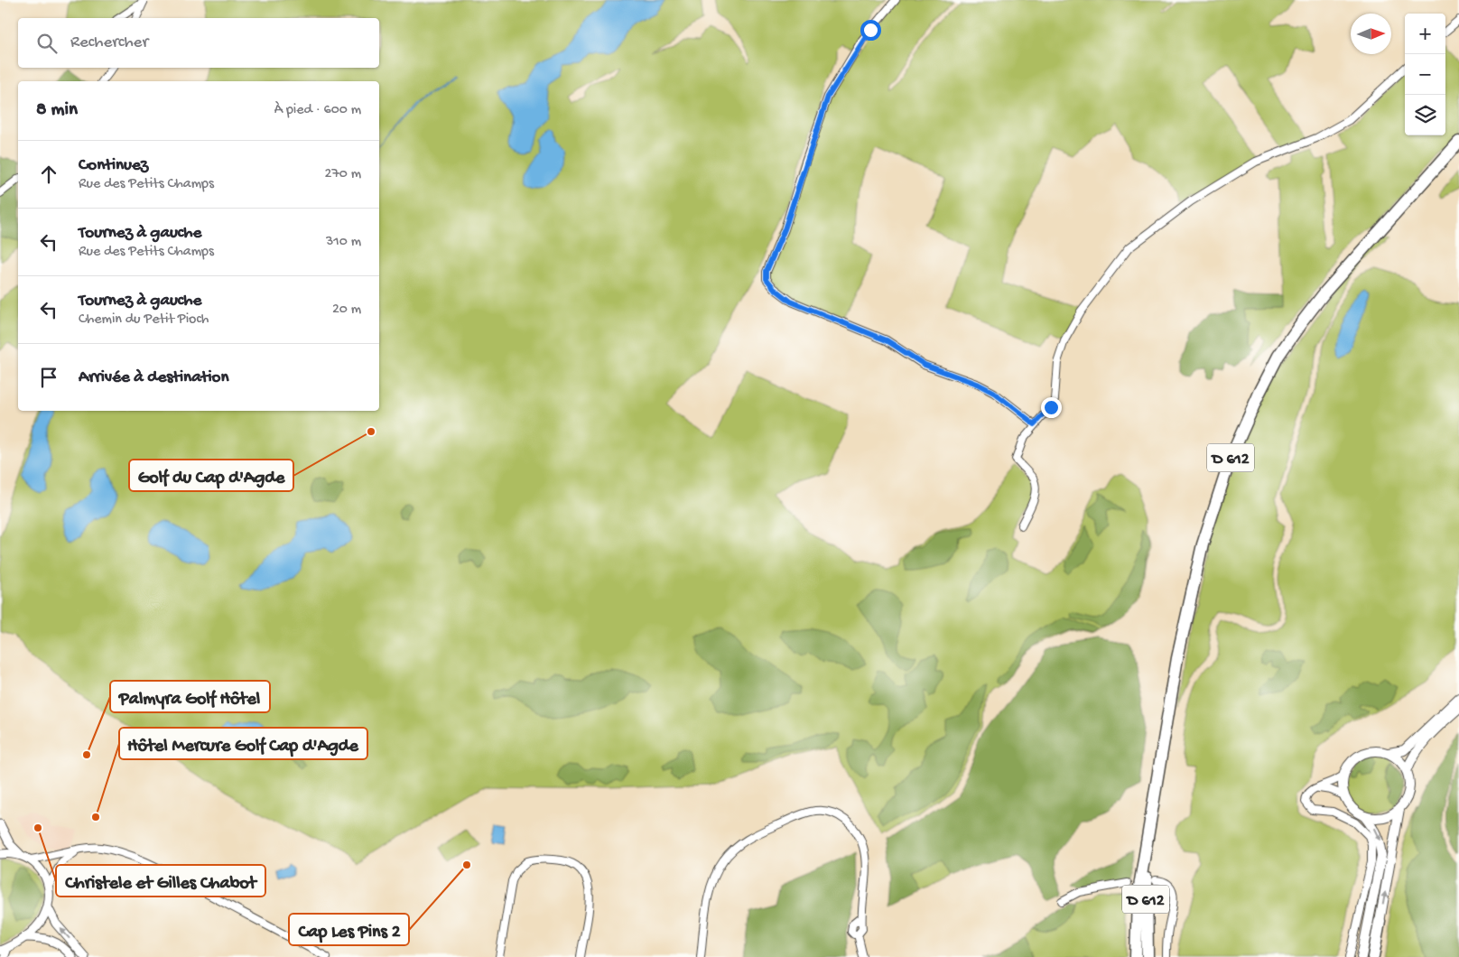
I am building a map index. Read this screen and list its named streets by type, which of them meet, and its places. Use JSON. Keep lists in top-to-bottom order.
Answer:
{
  "streets": {
    "highway": ["D 612"]
  },
  "places": [
    "Golf du Cap d'Agde",
    "Palmyra Golf Hôtel",
    "Hôtel Mercure Golf Cap d'Agde",
    "Christele et Gilles Chabot",
    "Cap Les Pins 2"
  ],
  "north": "right",
  "page": {
    "map_buttons": ["+", "−"],
    "search": "Rechercher",
    "heading": ["8 min", "À pied · 600 m"],
    "list": [
      ["Continuez", "Rue des Petits Champs", "270 m"],
      ["Tournez à gauche", "Rue des Petits Champs", "310 m"],
      ["Tournez à gauche", "Chemin du Petit Pioch", "20 m"],
      "Arrivée à destination"
    ]
  }
}
